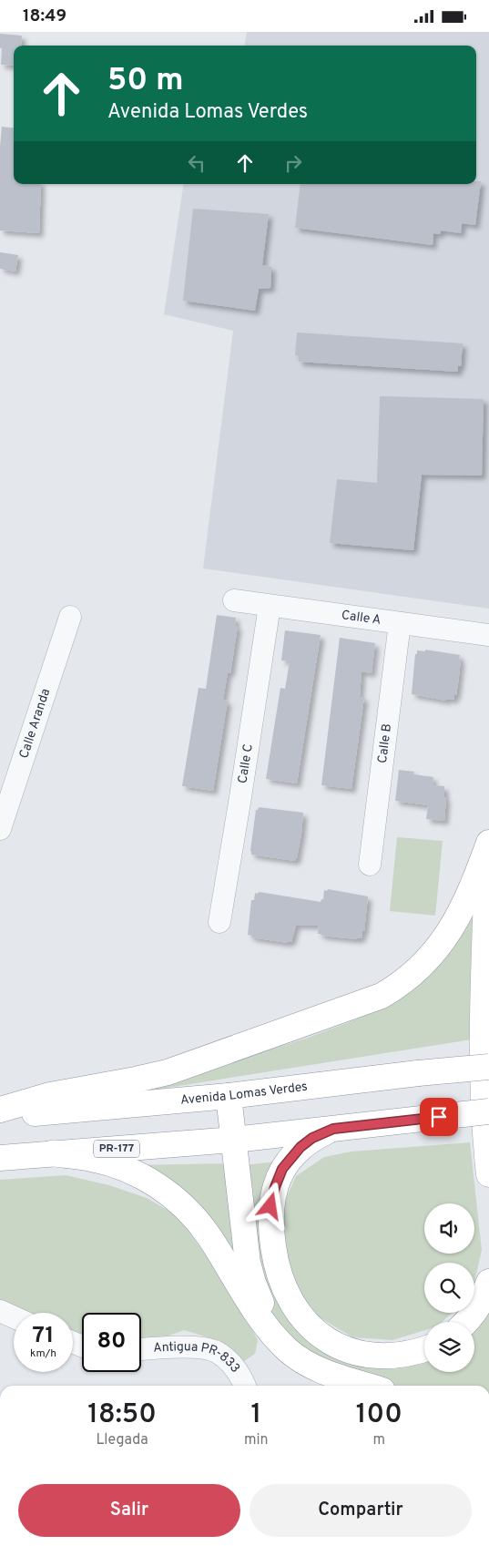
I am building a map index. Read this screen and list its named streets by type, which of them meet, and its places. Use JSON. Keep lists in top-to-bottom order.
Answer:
{
  "streets": {
    "main road": ["Avenida Lomas Verdes", "PR-177"],
    "street": [
      "Calle A",
      "Calle Aranda",
      "Calle B",
      "Calle C",
      "Antigua PR-833"
    ]
  },
  "crossings": [
    ["Calle A", "Calle B"],
    ["Calle A", "Calle C"]
  ],
  "page": {
    "status": "18:49",
    "turn": ["50 m", "Avenida Lomas Verdes"],
    "speed": "71 km/h",
    "limit": "80",
    "eta": [
      "18:50",
      "Llegada",
      "1",
      "min",
      "100",
      "m"
    ],
    "buttons": ["Salir", "Compartir"]
  }
}
